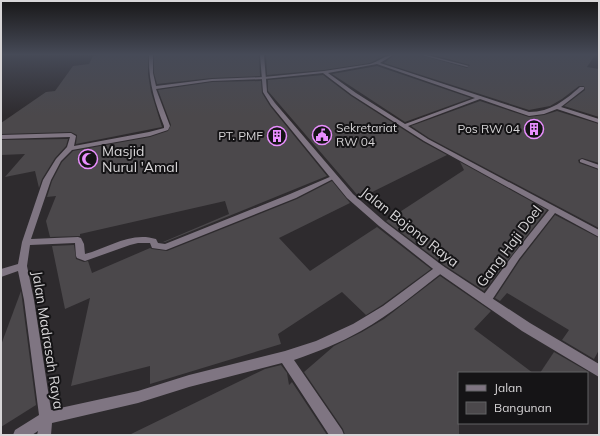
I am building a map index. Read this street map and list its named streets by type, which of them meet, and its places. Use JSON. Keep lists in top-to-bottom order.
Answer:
{
  "streets": {
    "street": ["Jalan Bojong Raya", "Gang Haji Doel", "Jalan Madrasah Raya"]
  },
  "crossings": [
    ["Jalan Bojong Raya", "Gang Haji Doel"]
  ],
  "places": {
    "building": ["Pos RW 04", "PT. PMF"],
    "public building": ["Sekretariat RW 04"],
    "mosque": ["Masjid Nurul 'Amal"]
  },
  "legend": ["Jalan", "Bangunan"]
}
